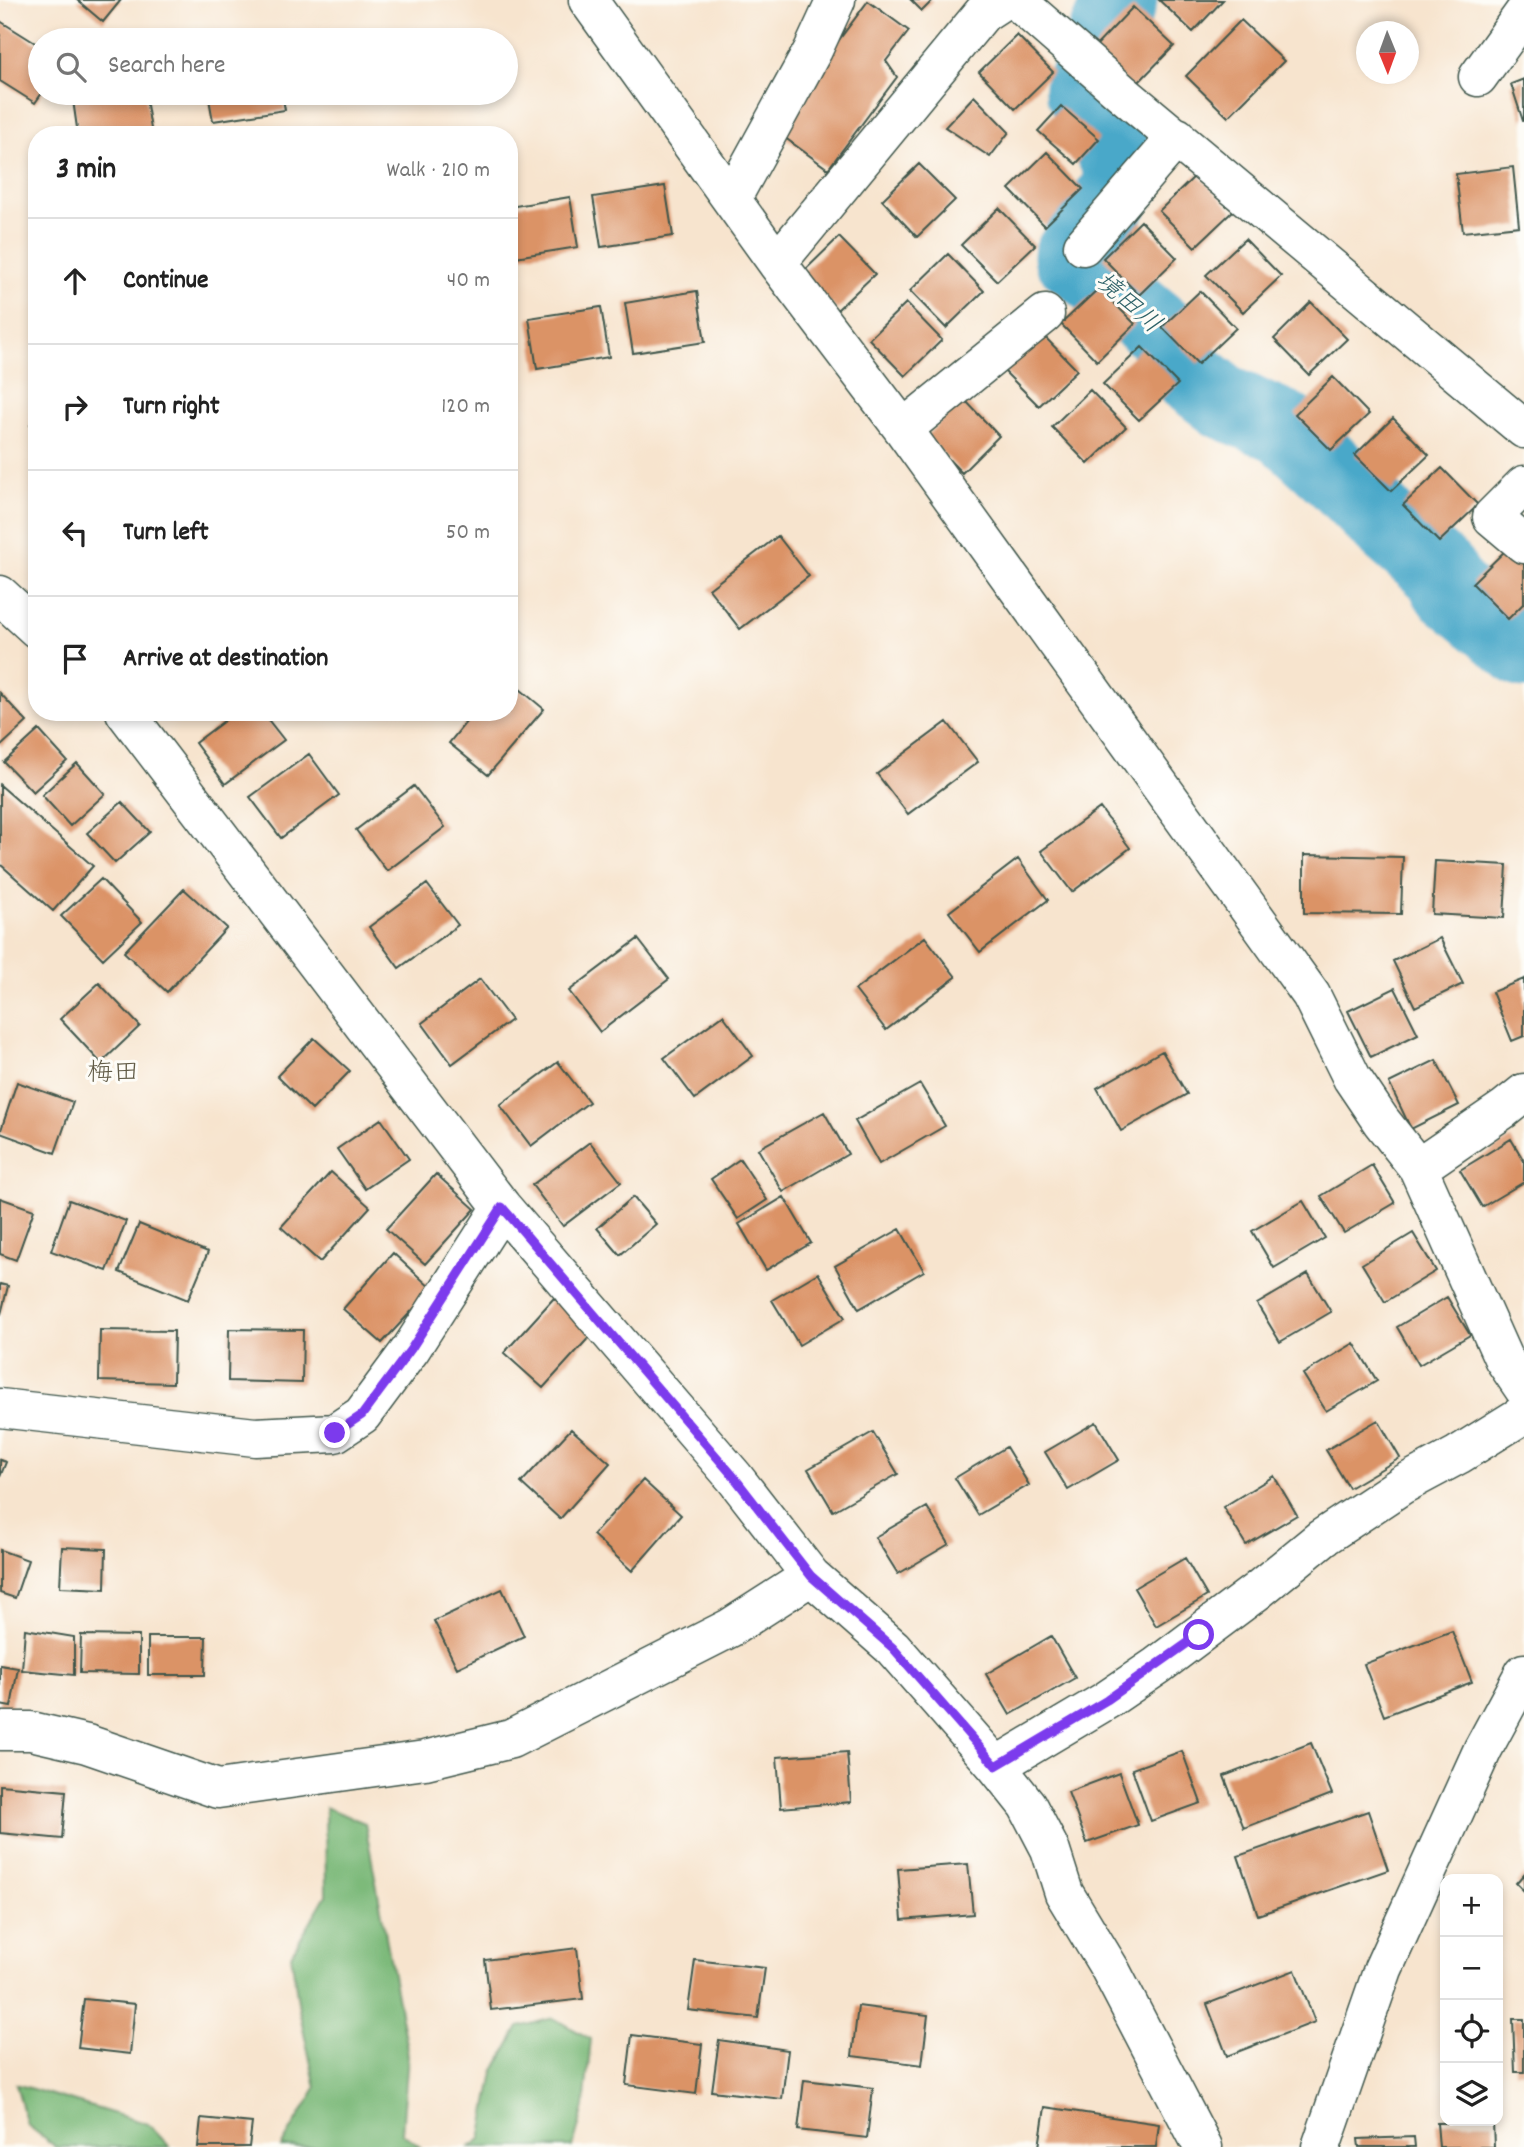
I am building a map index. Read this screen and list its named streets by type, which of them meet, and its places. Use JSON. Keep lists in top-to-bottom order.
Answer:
{
  "districts": ["梅田"],
  "water": ["境田川"],
  "north": "bottom",
  "page": {
    "search": "Search here",
    "heading": ["3 min", "Walk · 210 m"],
    "list": [
      ["Continue", "40 m"],
      ["Turn right", "120 m"],
      ["Turn left", "50 m"],
      "Arrive at destination"
    ],
    "map_buttons": ["+", "−"]
  }
}
